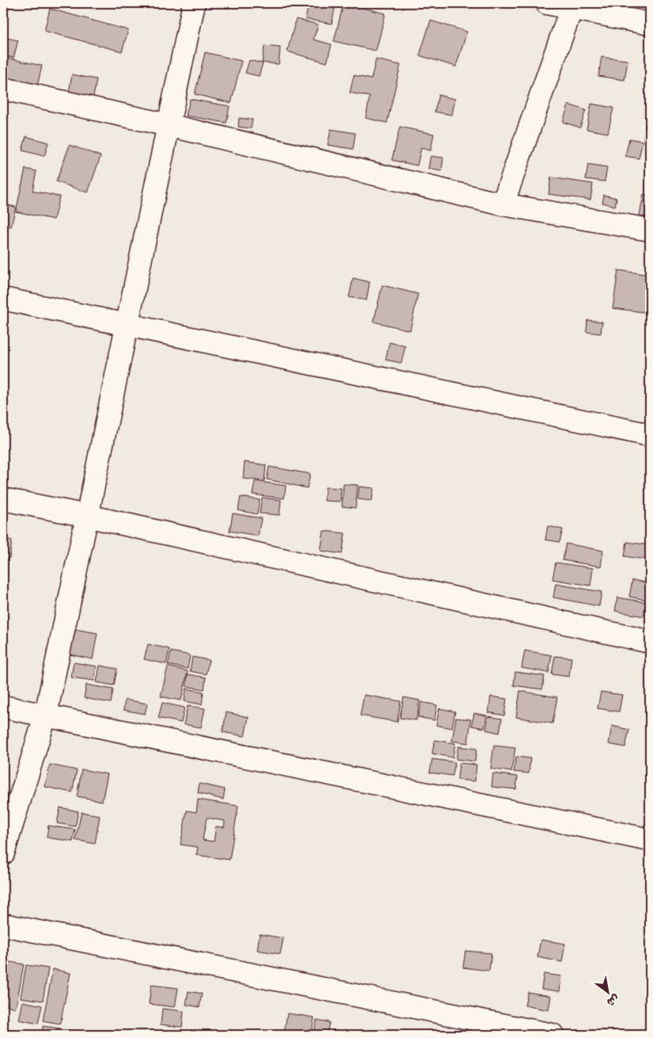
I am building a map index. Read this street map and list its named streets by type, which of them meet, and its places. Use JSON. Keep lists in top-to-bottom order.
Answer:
{
  "north": "bottom right"
}
